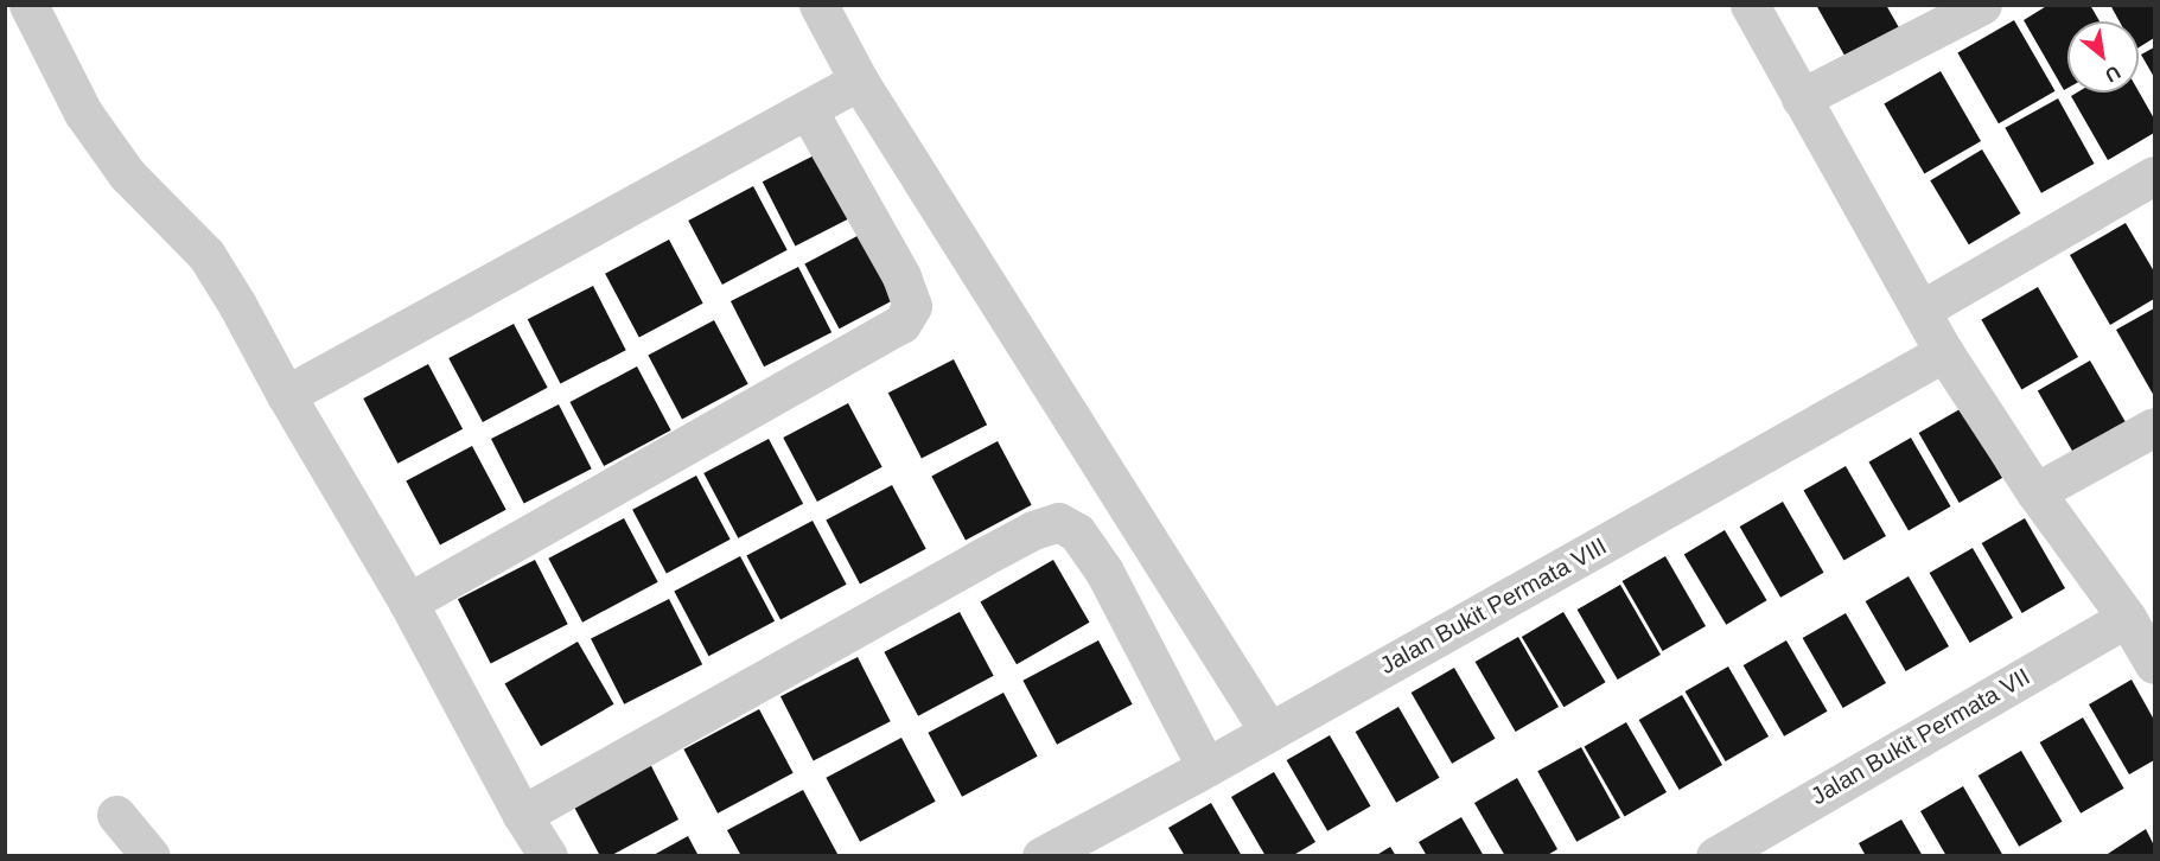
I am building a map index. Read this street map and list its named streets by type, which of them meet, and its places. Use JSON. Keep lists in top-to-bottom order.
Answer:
{
  "streets": {
    "street": ["Jalan Bukit Permata VIII", "Jalan Bukit Permata VII"]
  },
  "north": "bottom right"
}
